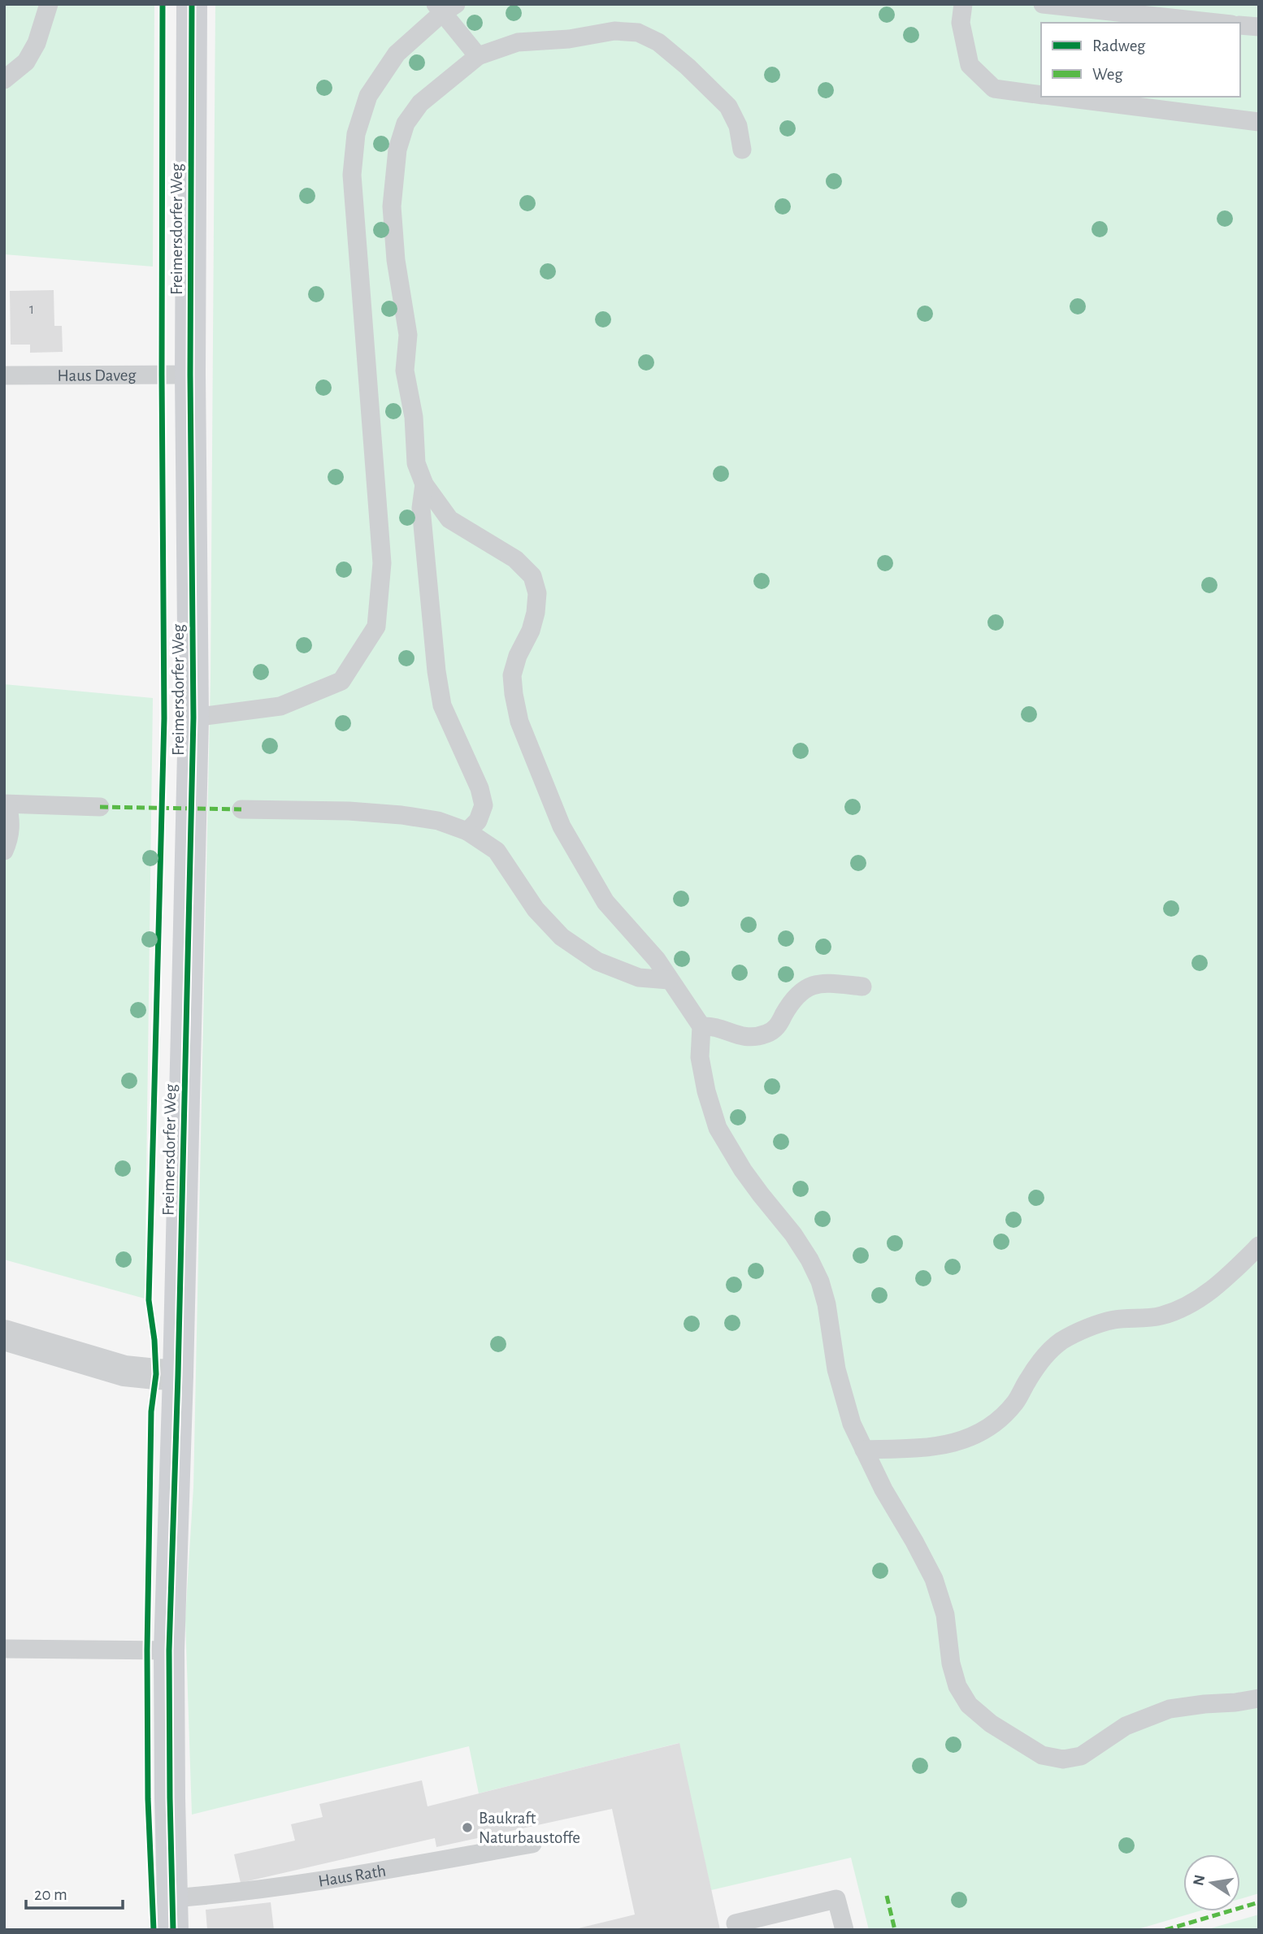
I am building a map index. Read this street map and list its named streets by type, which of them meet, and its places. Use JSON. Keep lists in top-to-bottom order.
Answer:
{
  "streets": {
    "street": ["Freimersdorfer Weg"],
    "lane": ["Haus Daveg", "Haus Rath"]
  },
  "crossings": [
    ["Freimersdorfer Weg", "Haus Daveg"],
    ["Freimersdorfer Weg", "Haus Rath"]
  ],
  "places": ["Baukraft Naturbaustoffe"],
  "house_numbers": ["1"],
  "legend": ["Radweg", "Weg"],
  "scale_bar": "20 m",
  "north": "left"
}
